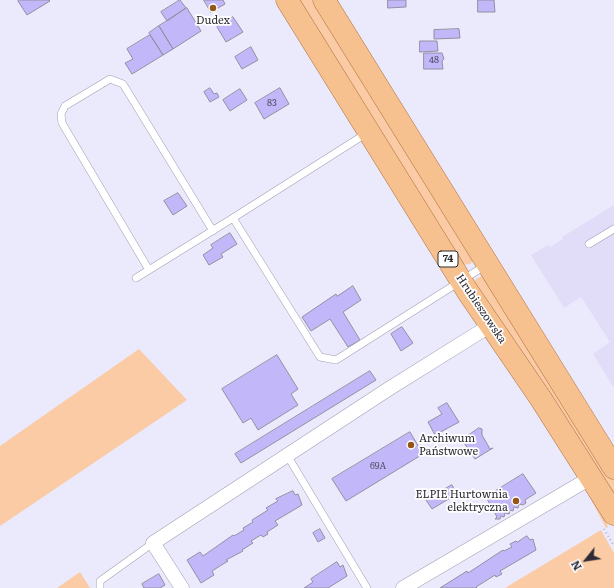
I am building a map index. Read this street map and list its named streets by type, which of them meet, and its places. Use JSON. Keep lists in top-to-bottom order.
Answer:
{
  "streets": {
    "main road": ["74", "Hrubieszowska"]
  },
  "places": ["Dudex", "Archiwum Państwowe", "ELPIE Hurtownia elektryczna"],
  "house_numbers": ["48", "83", "69A"],
  "north": "bottom left"
}
